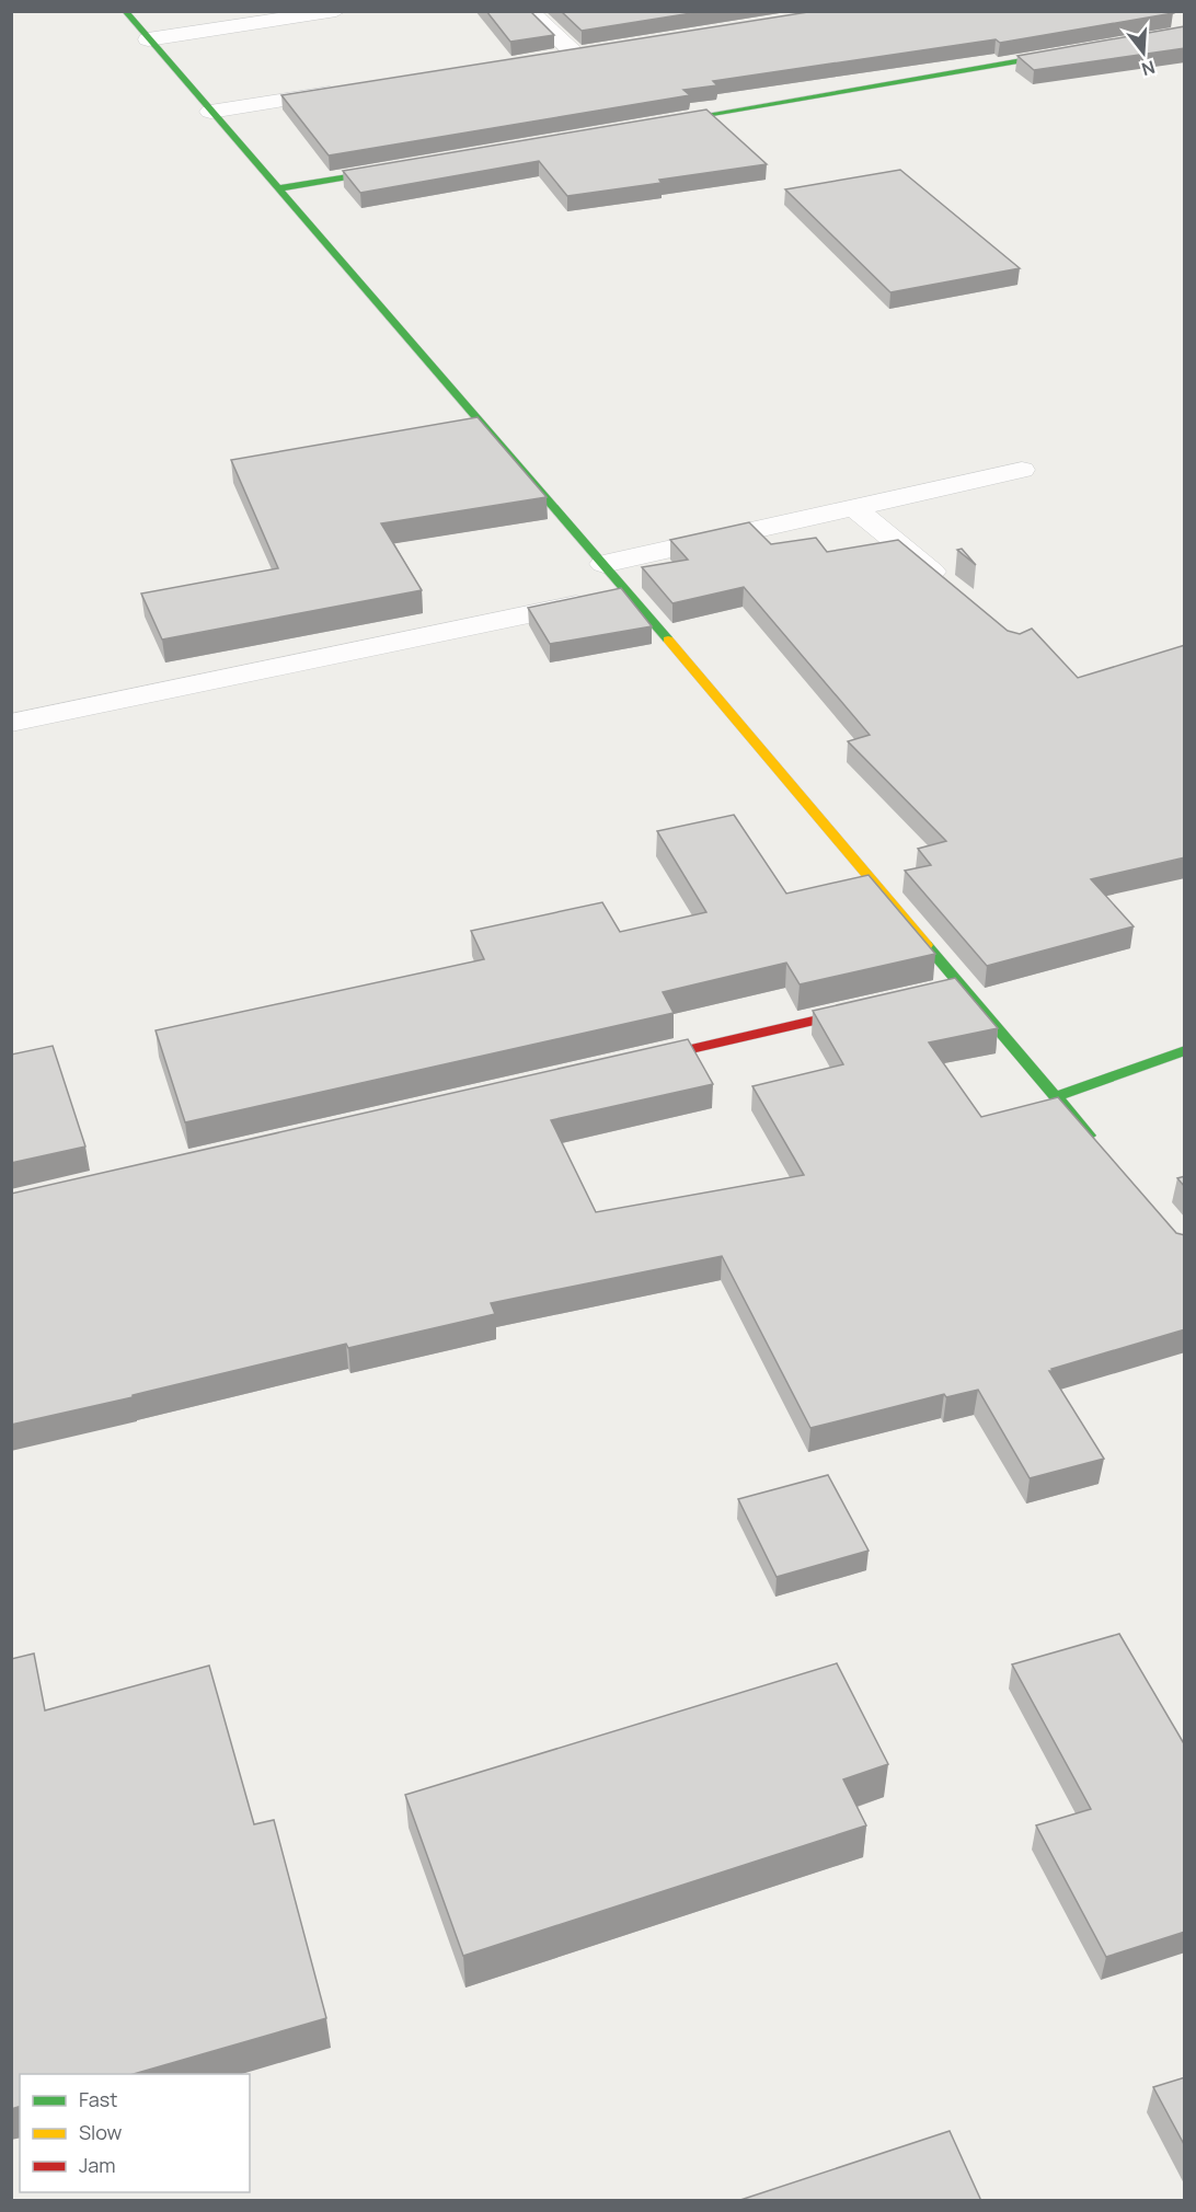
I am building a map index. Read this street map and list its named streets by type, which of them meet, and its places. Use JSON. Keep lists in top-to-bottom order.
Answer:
{
  "legend": ["Fast", "Slow", "Jam"],
  "north": "bottom"
}
